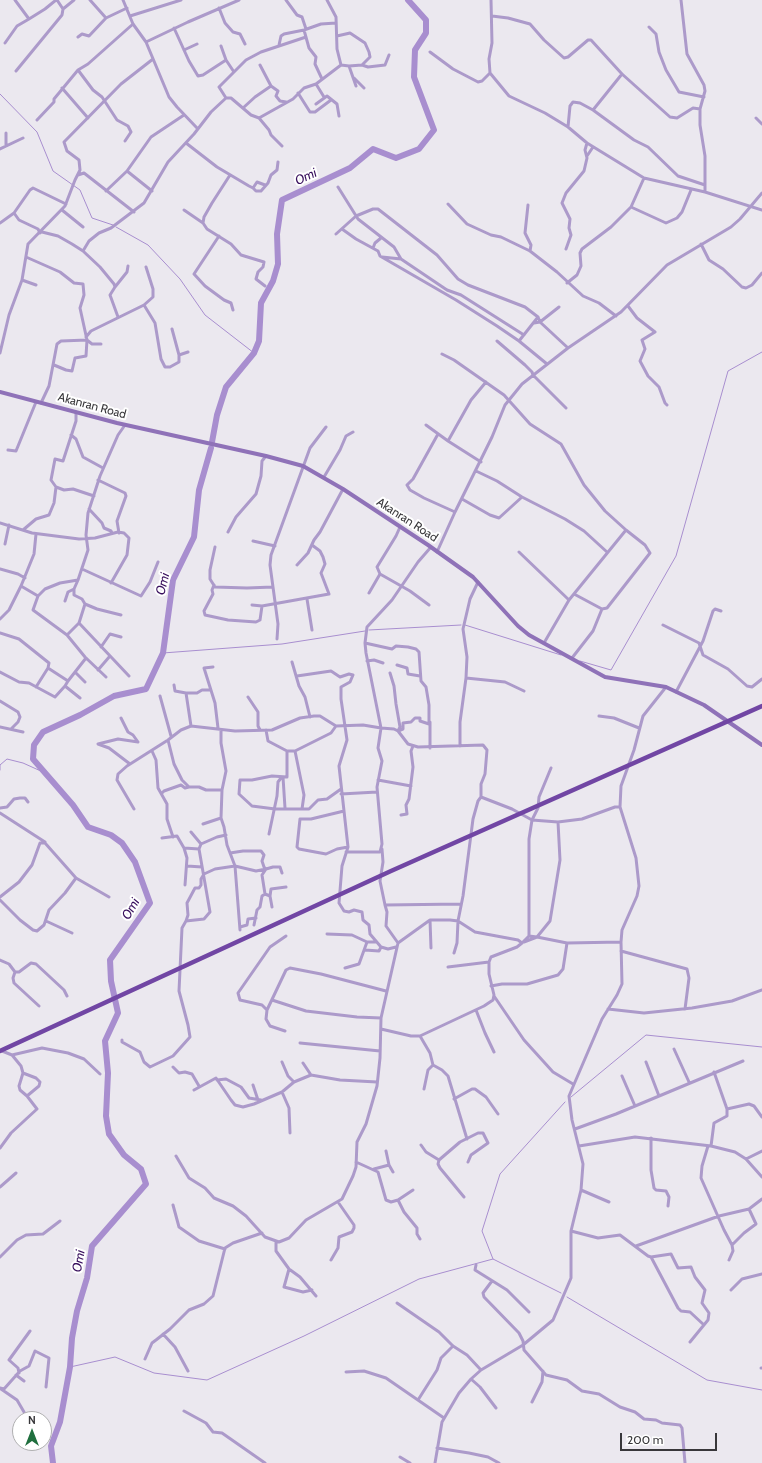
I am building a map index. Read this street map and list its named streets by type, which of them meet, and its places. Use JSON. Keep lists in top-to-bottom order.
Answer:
{
  "streets": {
    "main road": ["Akanran Road"]
  },
  "water": ["Omi"],
  "scale_bar": "200 m",
  "north": "top"
}
